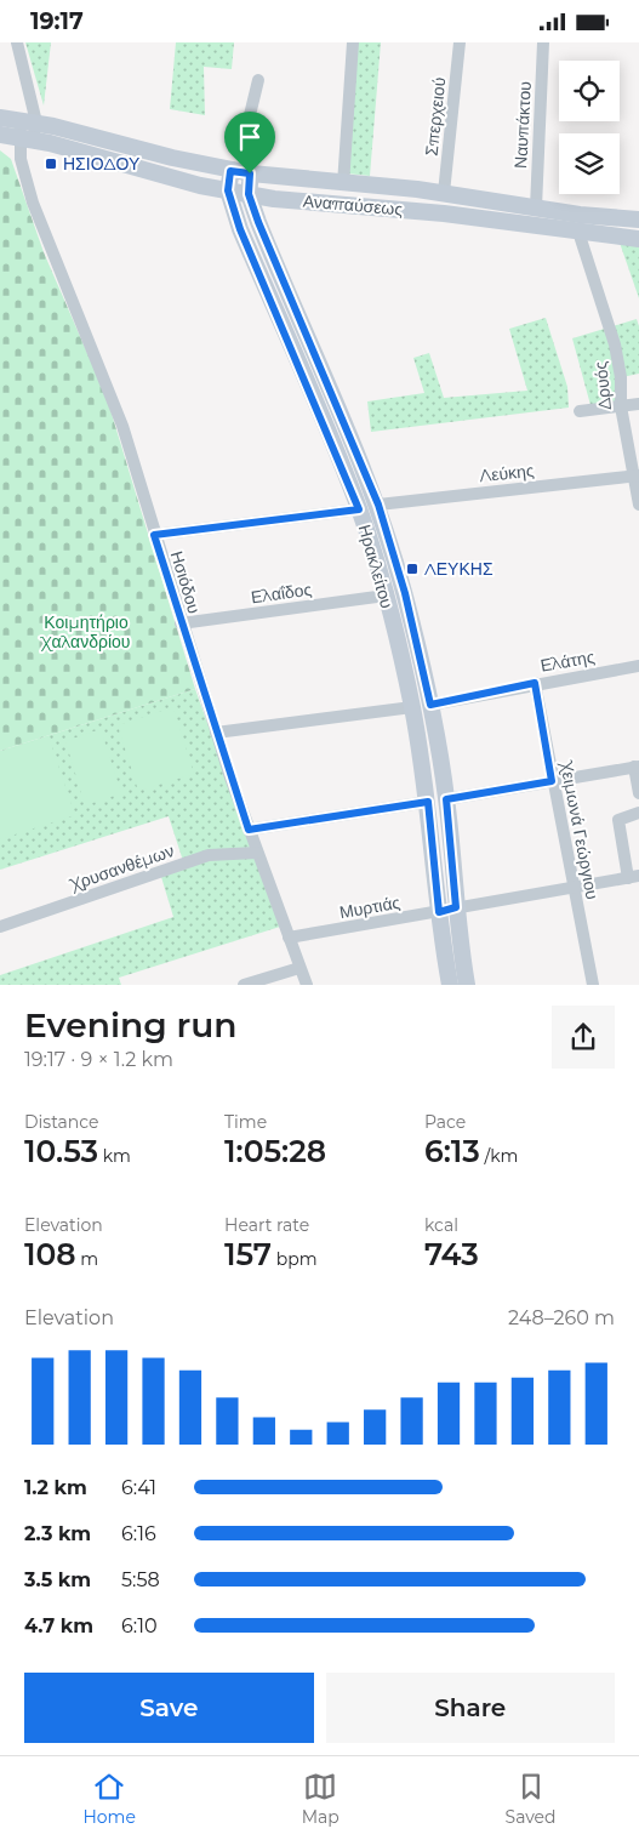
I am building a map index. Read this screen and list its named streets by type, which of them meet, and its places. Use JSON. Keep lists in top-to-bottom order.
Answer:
{
  "streets": {
    "main road": ["Αναπαύσεως", "Ηρακλείτου"],
    "street": [
      "Σπερχειού",
      "Ναυπάκτου",
      "Δρυός",
      "Λεύκης",
      "Ησιόδου",
      "Ελαΐδος",
      "Ελάτης",
      "Χειμωνά Γεώργιου",
      "Χρυσανθέμων",
      "Μυρτιάς"
    ]
  },
  "crossings": [
    ["Σπερχειού", "Αναπαύσεως"],
    ["Ναυπάκτου", "Αναπαύσεως"],
    ["Αναπαύσεως", "Δρυός"],
    ["Αναπαύσεως", "Ηρακλείτου"],
    ["Αναπαύσεως", "Ησιόδου"],
    ["Δρυός", "Λεύκης"],
    ["Λεύκης", "Ηρακλείτου"],
    ["Ηρακλείτου", "Ελαΐδος"],
    ["Ηρακλείτου", "Ελάτης"],
    ["Ηρακλείτου", "Μυρτιάς"],
    ["Ησιόδου", "Ελαΐδος"],
    ["Ησιόδου", "Χρυσανθέμων"],
    ["Ησιόδου", "Μυρτιάς"],
    ["Ελάτης", "Χειμωνά Γεώργιου"],
    ["Χειμωνά Γεώργιου", "Μυρτιάς"]
  ],
  "parks": ["Κοιμητήριο Χαλανδρίου"],
  "places": {
    "transit": ["ΗΣΙΟΔΟΥ", "ΛΕΥΚΗΣ"]
  },
  "page": {
    "status": "19:17",
    "heading": ["Evening run", "19:17 · 9 × 1.2 km"],
    "stats": [
      ["Distance", "10.53 km"],
      ["Time", "1:05:28"],
      ["Pace", "6:13 /km"],
      ["Elevation", "108 m"],
      ["Heart rate", "157 bpm"],
      ["kcal", "743"]
    ],
    "chart": ["Elevation", "248–260 m"],
    "list": [
      {
        "name": "1.2 km",
        "note": "6:41"
      },
      {
        "name": "2.3 km",
        "note": "6:16"
      },
      {
        "name": "3.5 km",
        "note": "5:58"
      },
      {
        "name": "4.7 km",
        "note": "6:10"
      }
    ],
    "buttons": ["Save", "Share"],
    "tabs": ["Home", "Map", "Saved"]
  }
}
